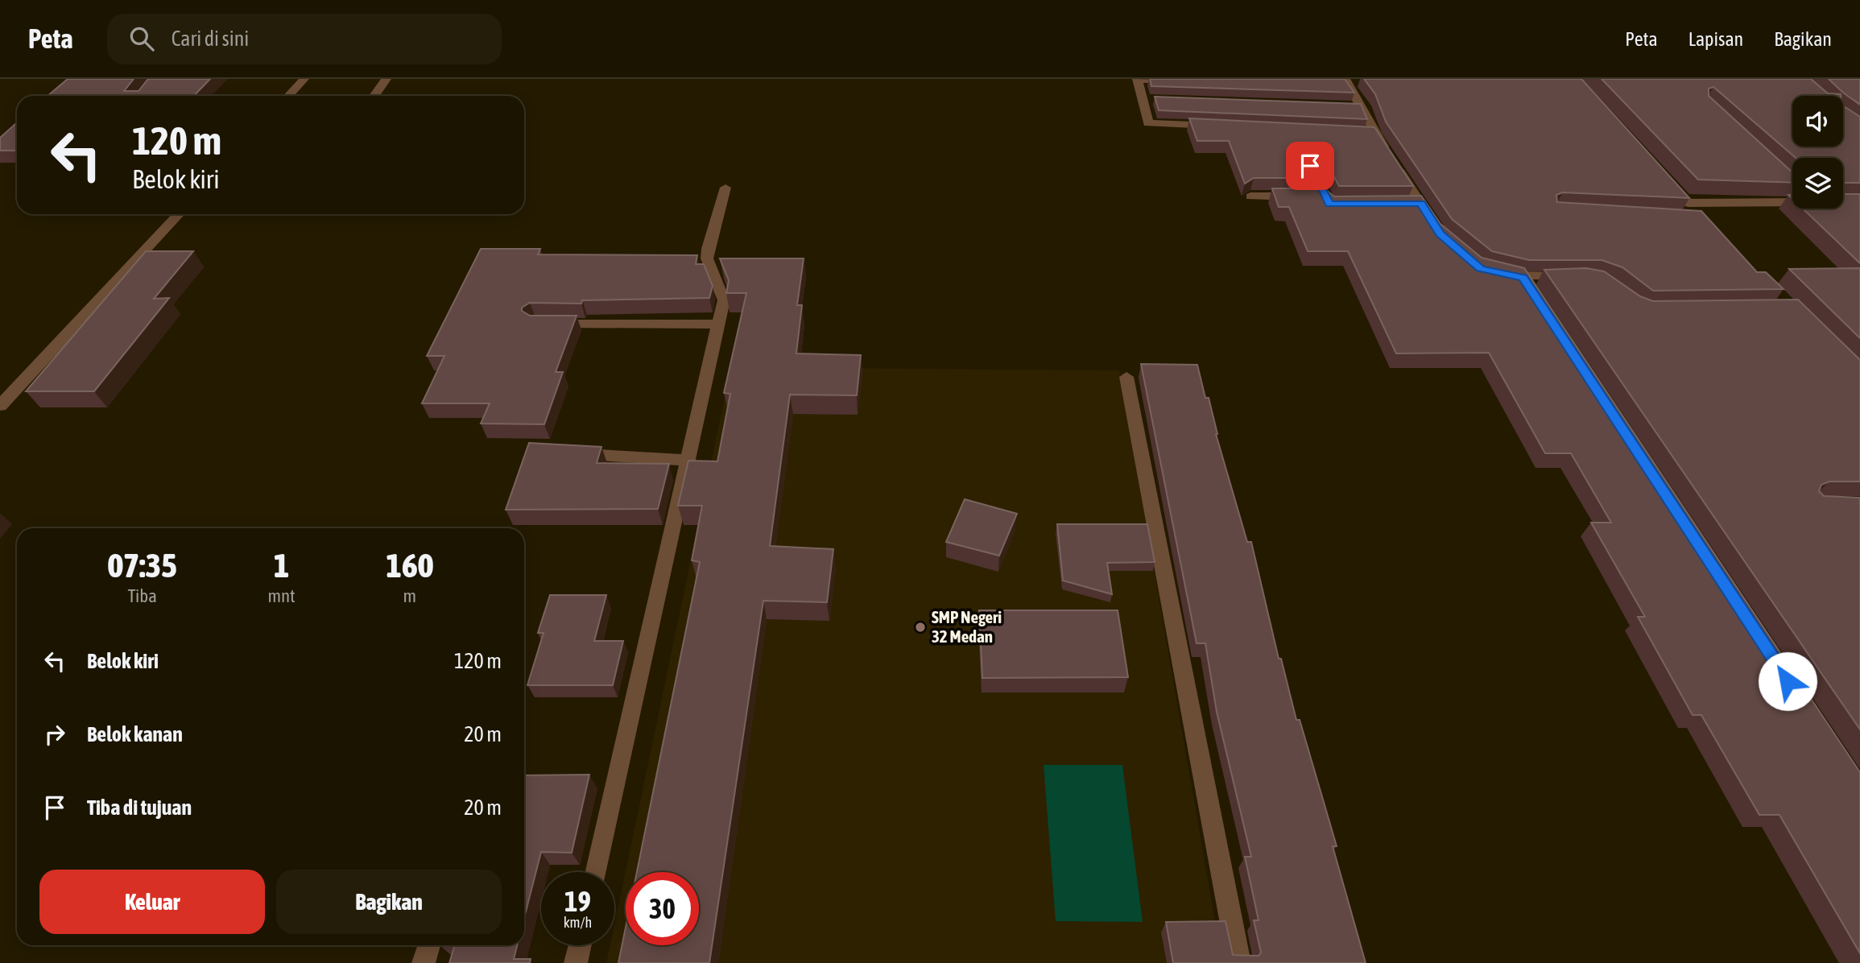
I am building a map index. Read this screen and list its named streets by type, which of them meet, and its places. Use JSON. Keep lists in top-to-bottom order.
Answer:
{
  "places": ["SMP Negeri 32 Medan"],
  "page": {
    "header": "Peta",
    "search": "Cari di sini",
    "nav": ["Peta", "Lapisan", "Bagikan"],
    "turn": ["120 m", "Belok kiri"],
    "eta": [
      "07:35",
      "Tiba",
      "1",
      "mnt",
      "160",
      "m"
    ],
    "list": [
      {
        "name": "Belok kiri",
        "value": "120 m"
      },
      {
        "name": "Belok kanan",
        "value": "20 m"
      },
      {
        "name": "Tiba di tujuan",
        "value": "20 m"
      }
    ],
    "buttons": ["Keluar", "Bagikan"],
    "speed": "19 km/h",
    "limit": "30"
  }
}
